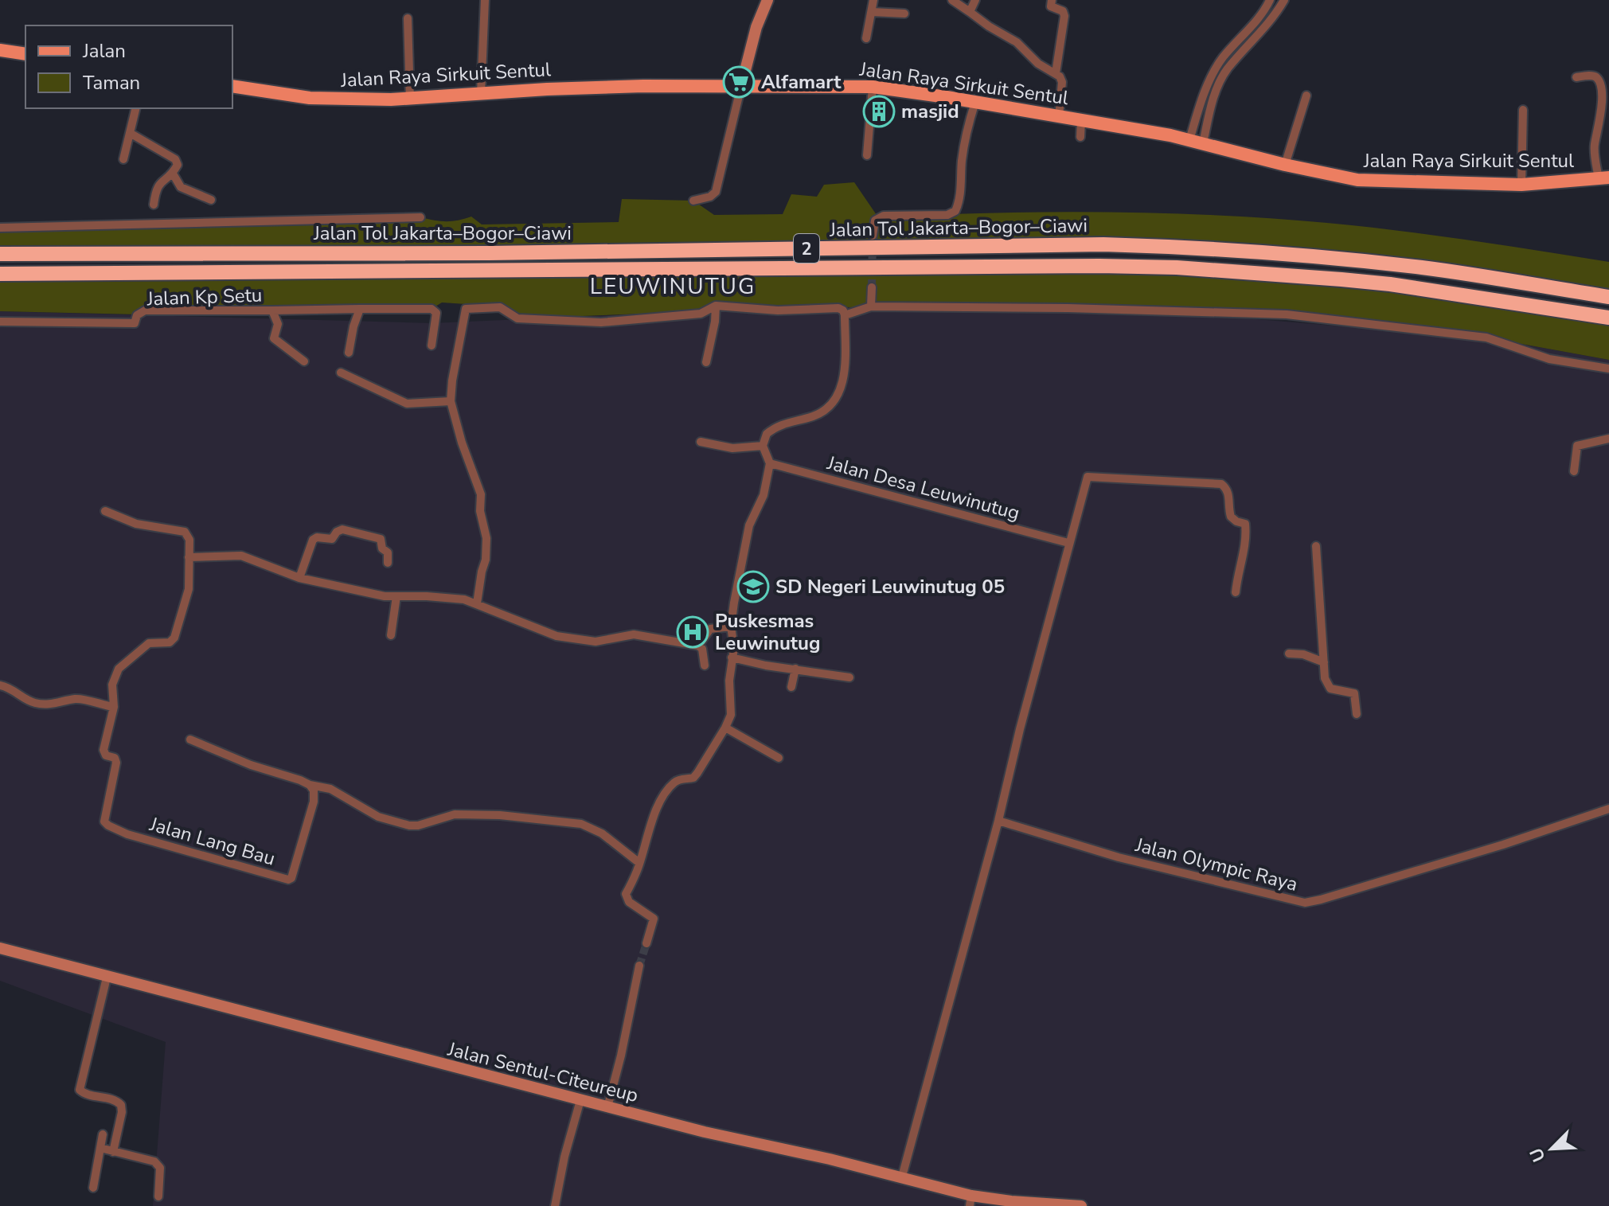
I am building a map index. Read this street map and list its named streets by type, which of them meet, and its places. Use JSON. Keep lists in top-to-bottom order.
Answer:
{
  "streets": {
    "highway": ["Jalan Tol Jakarta–Bogor–Ciawi", "2"],
    "main road": ["Jalan Raya Sirkuit Sentul"],
    "street": [
      "Jalan Kp Setu",
      "Jalan Desa Leuwinutug",
      "Jalan Lang Bau",
      "Jalan Olympic Raya",
      "Jalan Sentul-Citeureup"
    ]
  },
  "districts": ["LEUWINUTUG"],
  "places": {
    "supermarket": ["Alfamart"],
    "building": ["masjid"],
    "school or university": ["SD Negeri Leuwinutug 05"],
    "hospital": ["Puskesmas Leuwinutug"]
  },
  "legend": ["Jalan", "Taman"],
  "north": "bottom left"
}
